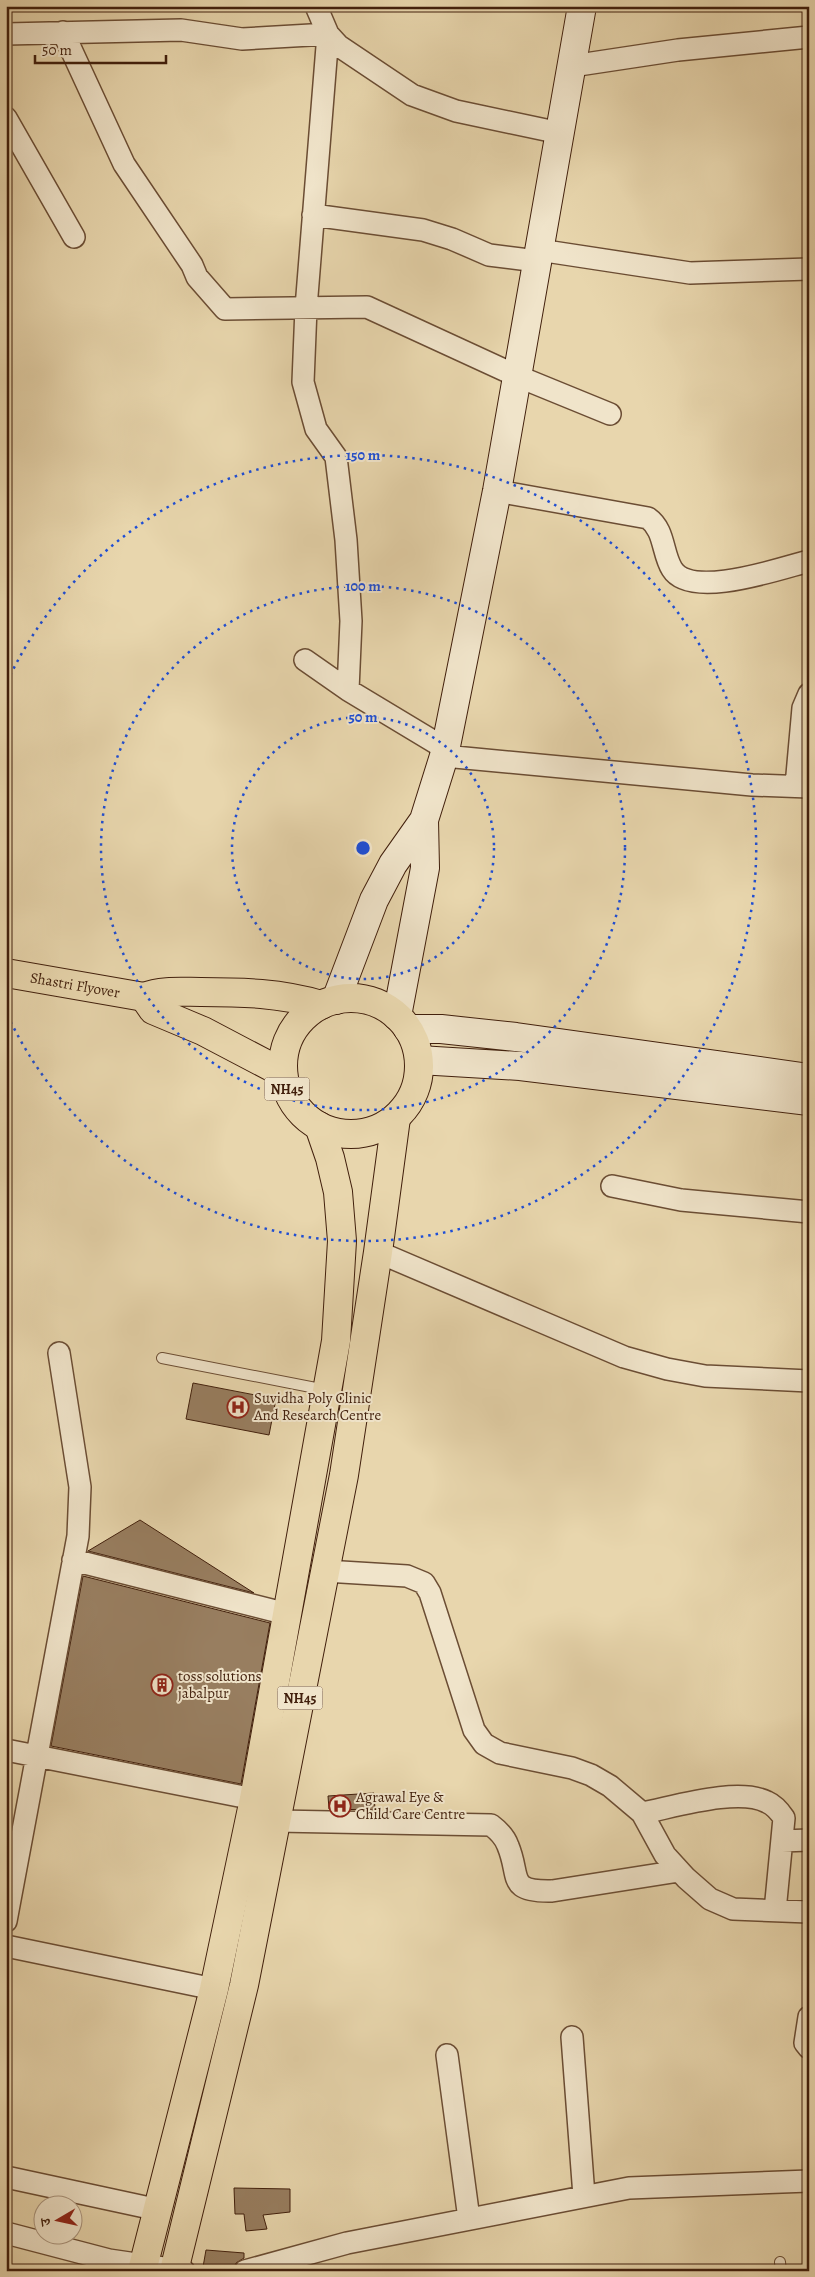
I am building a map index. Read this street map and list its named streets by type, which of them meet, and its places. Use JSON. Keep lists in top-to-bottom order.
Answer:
{
  "streets": {
    "highway": ["Shastri Flyover", "NH45"]
  },
  "crossings": [
    ["Shastri Flyover", "NH45"]
  ],
  "places": {
    "hospital": ["Suvidha Poly Clinic And Research Centre", "Agrawal Eye & Child Care Centre"],
    "building": ["toss solutions jabalpur"]
  },
  "scale_bar": "50 m",
  "north": "left",
  "rings": ["150 m", "100 m", "50 m"]
}
